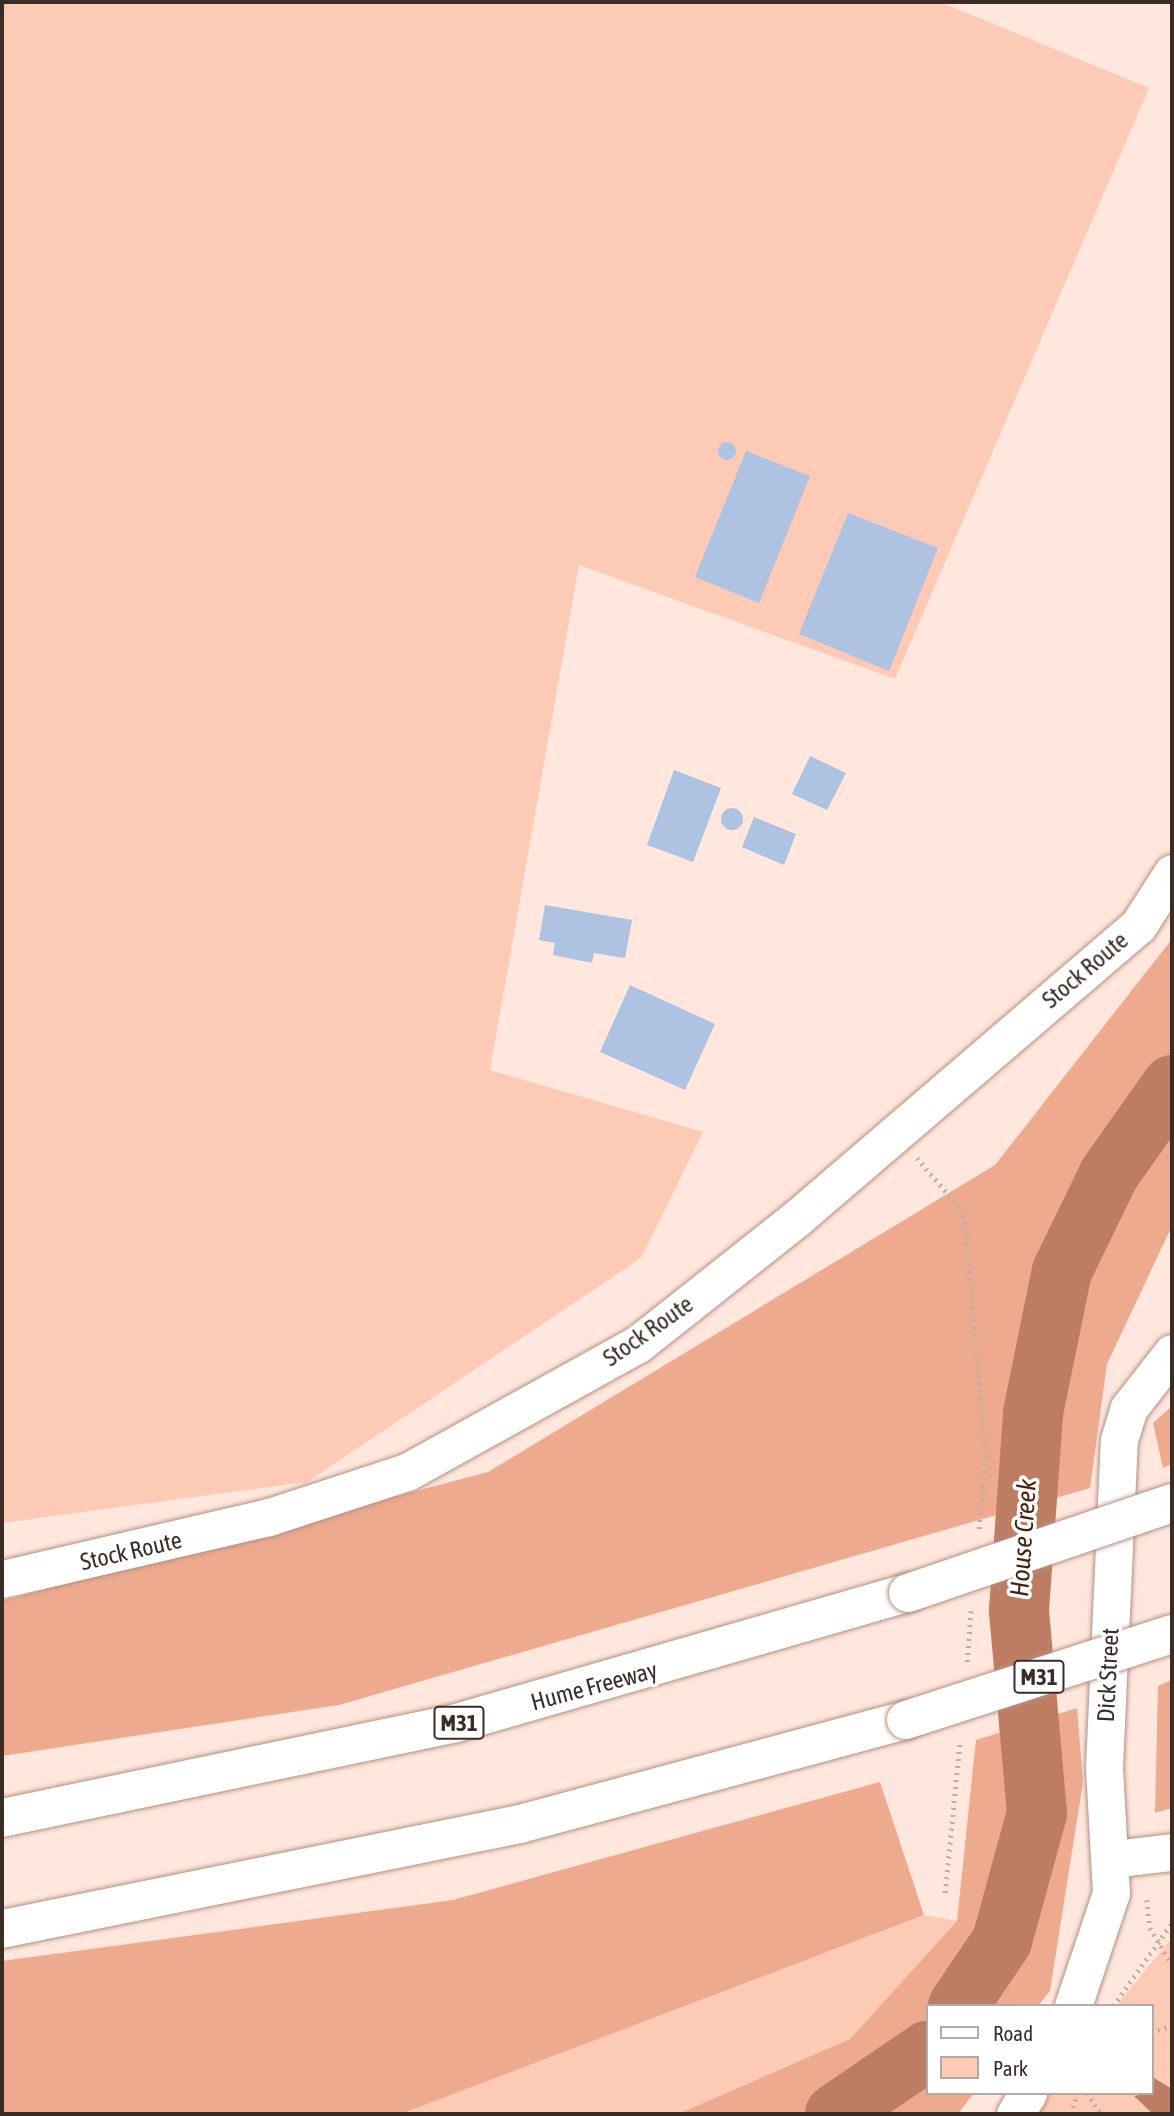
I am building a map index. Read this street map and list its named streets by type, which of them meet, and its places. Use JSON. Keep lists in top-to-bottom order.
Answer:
{
  "streets": {
    "highway": ["M31", "Hume Freeway"],
    "street": ["Stock Route", "Dick Street"]
  },
  "water": ["House Creek"],
  "legend": ["Road", "Park"]
}
